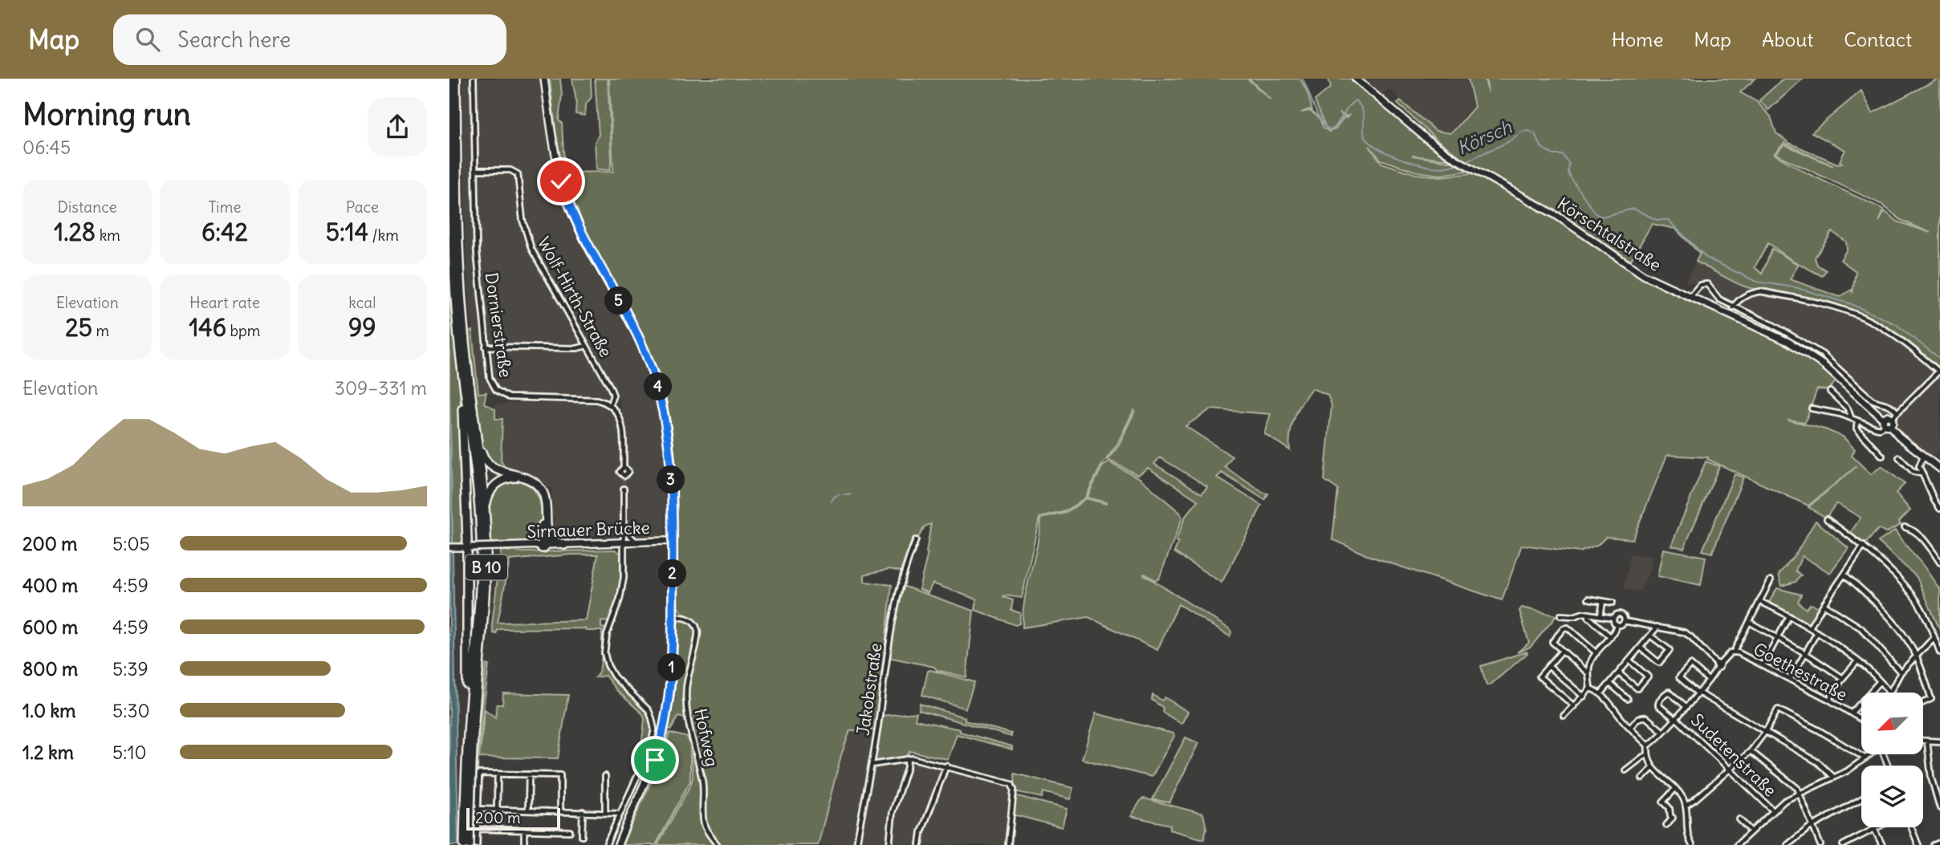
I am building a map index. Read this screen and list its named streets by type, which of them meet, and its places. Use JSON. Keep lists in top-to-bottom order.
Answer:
{
  "streets": {
    "highway": ["B 10"],
    "main road": ["Körschtalstraße", "Sirnauer Brücke"],
    "street": [
      "Wolf-Hirth-Straße",
      "Dornierstraße",
      "Goethestraße",
      "Jakobstraße",
      "Hofweg",
      "Sudetenstraße"
    ]
  },
  "crossings": [
    ["Wolf-Hirth-Straße", "Dornierstraße"],
    ["Goethestraße", "Sudetenstraße"]
  ],
  "water": ["Körsch"],
  "scale_bar": "200 m",
  "north": "bottom left",
  "page": {
    "header": "Map",
    "search": "Search here",
    "nav": [
      "Home",
      "Map",
      "About",
      "Contact"
    ],
    "heading": ["Morning run", "06:45"],
    "stats": [
      ["Distance", "1.28 km"],
      ["Time", "6:42"],
      ["Pace", "5:14 /km"],
      ["Elevation", "25 m"],
      ["Heart rate", "146 bpm"],
      ["kcal", "99"]
    ],
    "pins": [
      "5",
      "4",
      "3",
      "2",
      "1"
    ],
    "chart": ["Elevation", "309–331 m"],
    "list": [
      {
        "name": "200 m",
        "note": "5:05"
      },
      {
        "name": "400 m",
        "note": "4:59"
      },
      {
        "name": "600 m",
        "note": "4:59"
      },
      {
        "name": "800 m",
        "note": "5:39"
      },
      {
        "name": "1.0 km",
        "note": "5:30"
      },
      {
        "name": "1.2 km",
        "note": "5:10"
      }
    ],
    "scale": "200 m"
  }
}
